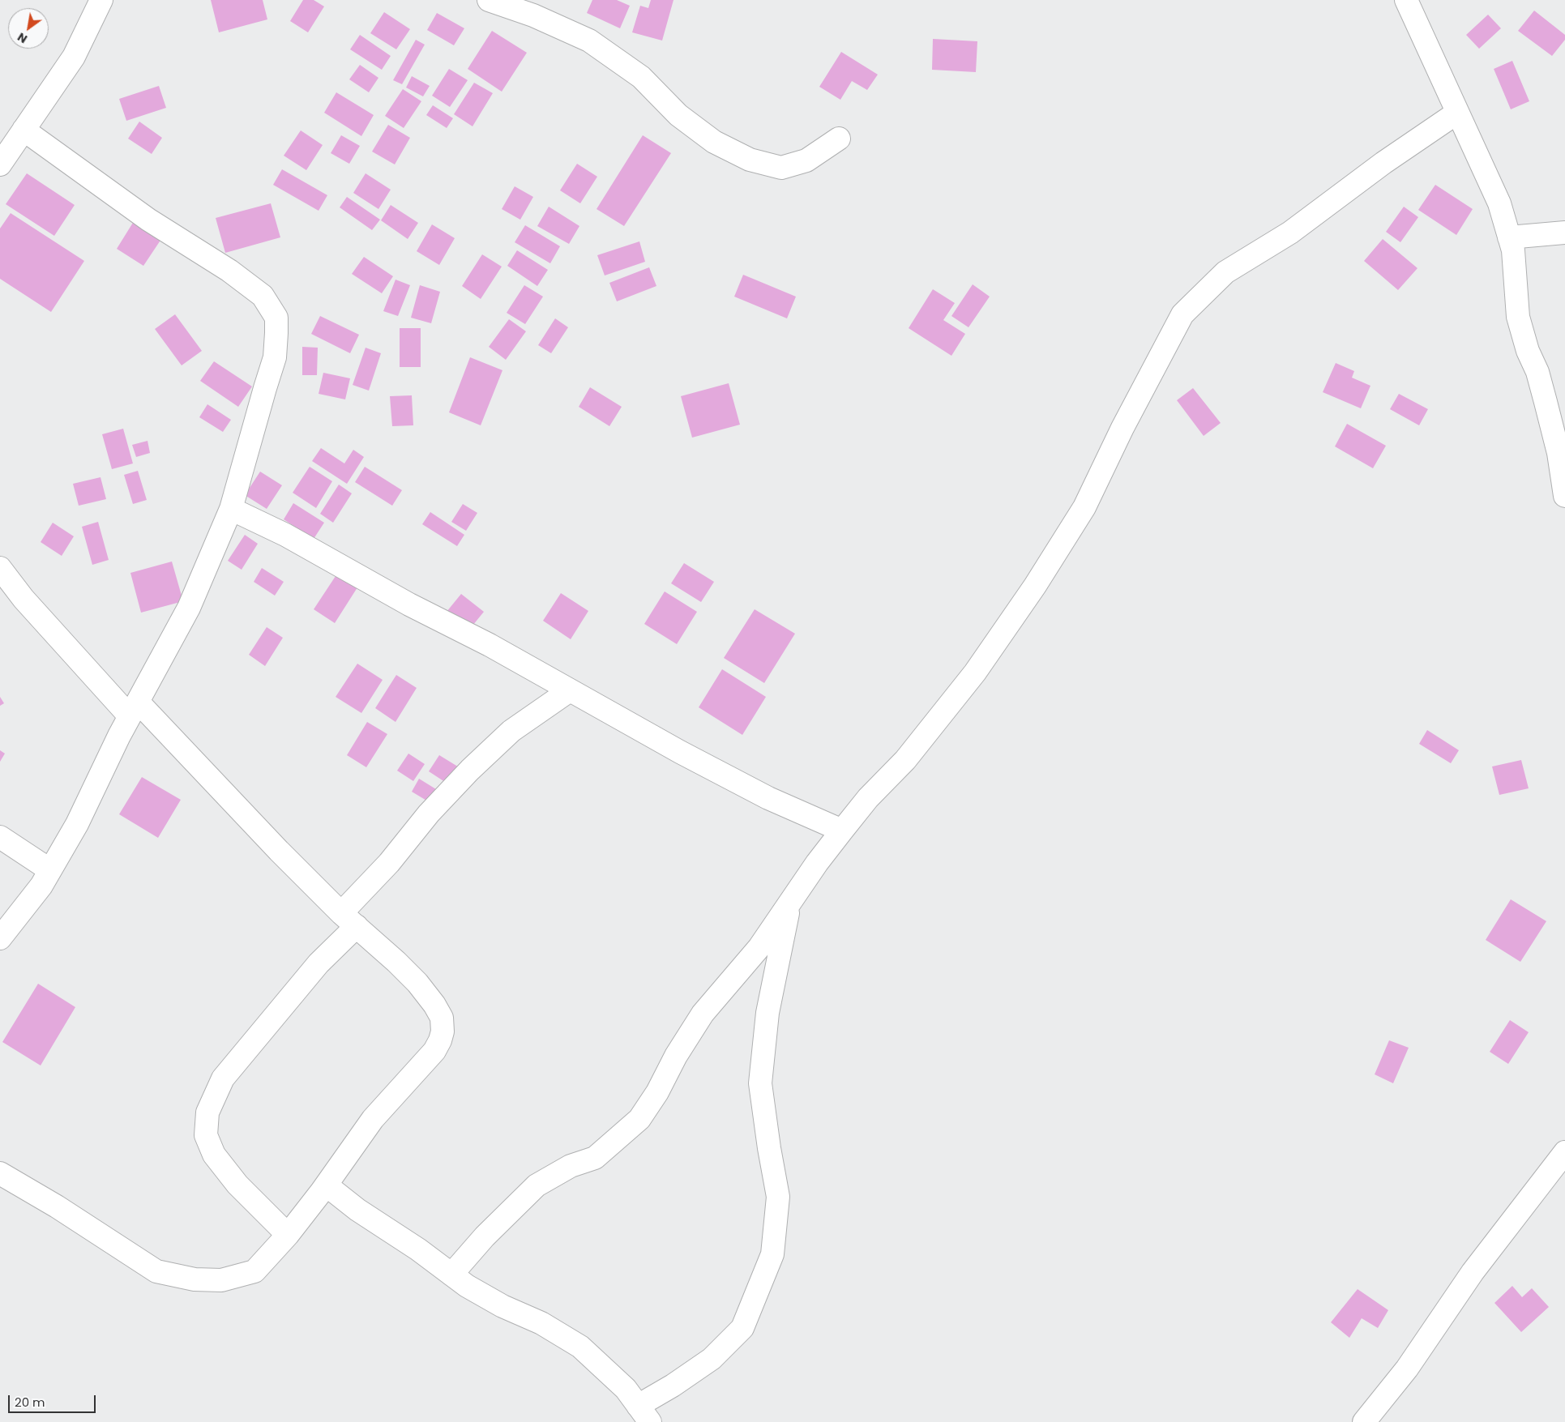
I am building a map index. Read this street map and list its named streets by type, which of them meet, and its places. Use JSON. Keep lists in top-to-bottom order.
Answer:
{
  "scale_bar": "20 m",
  "north": "bottom left"
}
